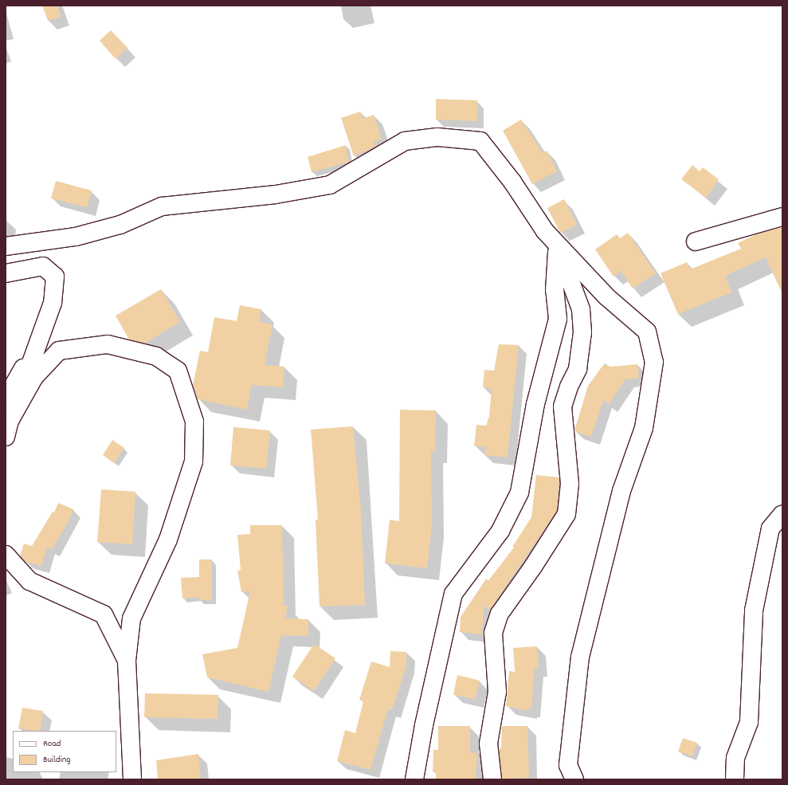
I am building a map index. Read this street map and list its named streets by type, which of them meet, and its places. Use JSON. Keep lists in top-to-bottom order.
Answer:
{
  "legend": ["Road", "Building"]
}
